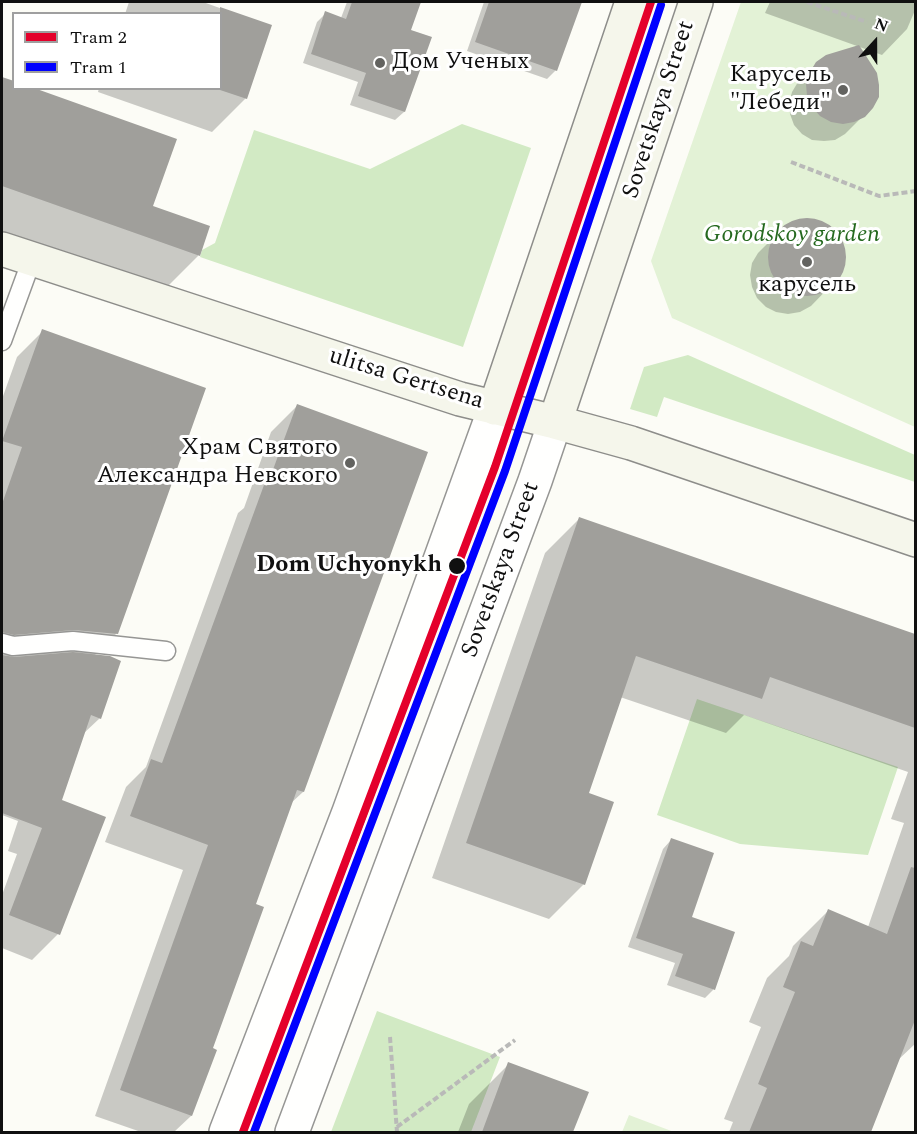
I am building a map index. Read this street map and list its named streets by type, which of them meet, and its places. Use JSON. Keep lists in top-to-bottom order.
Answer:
{
  "streets": {
    "street": ["Sovetskaya Street", "ulitsa Gertsena"]
  },
  "crossings": [
    ["Sovetskaya Street", "ulitsa Gertsena"]
  ],
  "parks": ["Gorodskoy garden"],
  "places": [
    "Дом Ученых",
    "Карусель \"Лебеди\"",
    "карусель",
    "Храм Святого Александра Невского",
    "Dom Uchyonykh"
  ],
  "lines": ["tram line 2", "tram line 1"],
  "legend": ["Tram 2", "Tram 1"],
  "north": "top"
}
